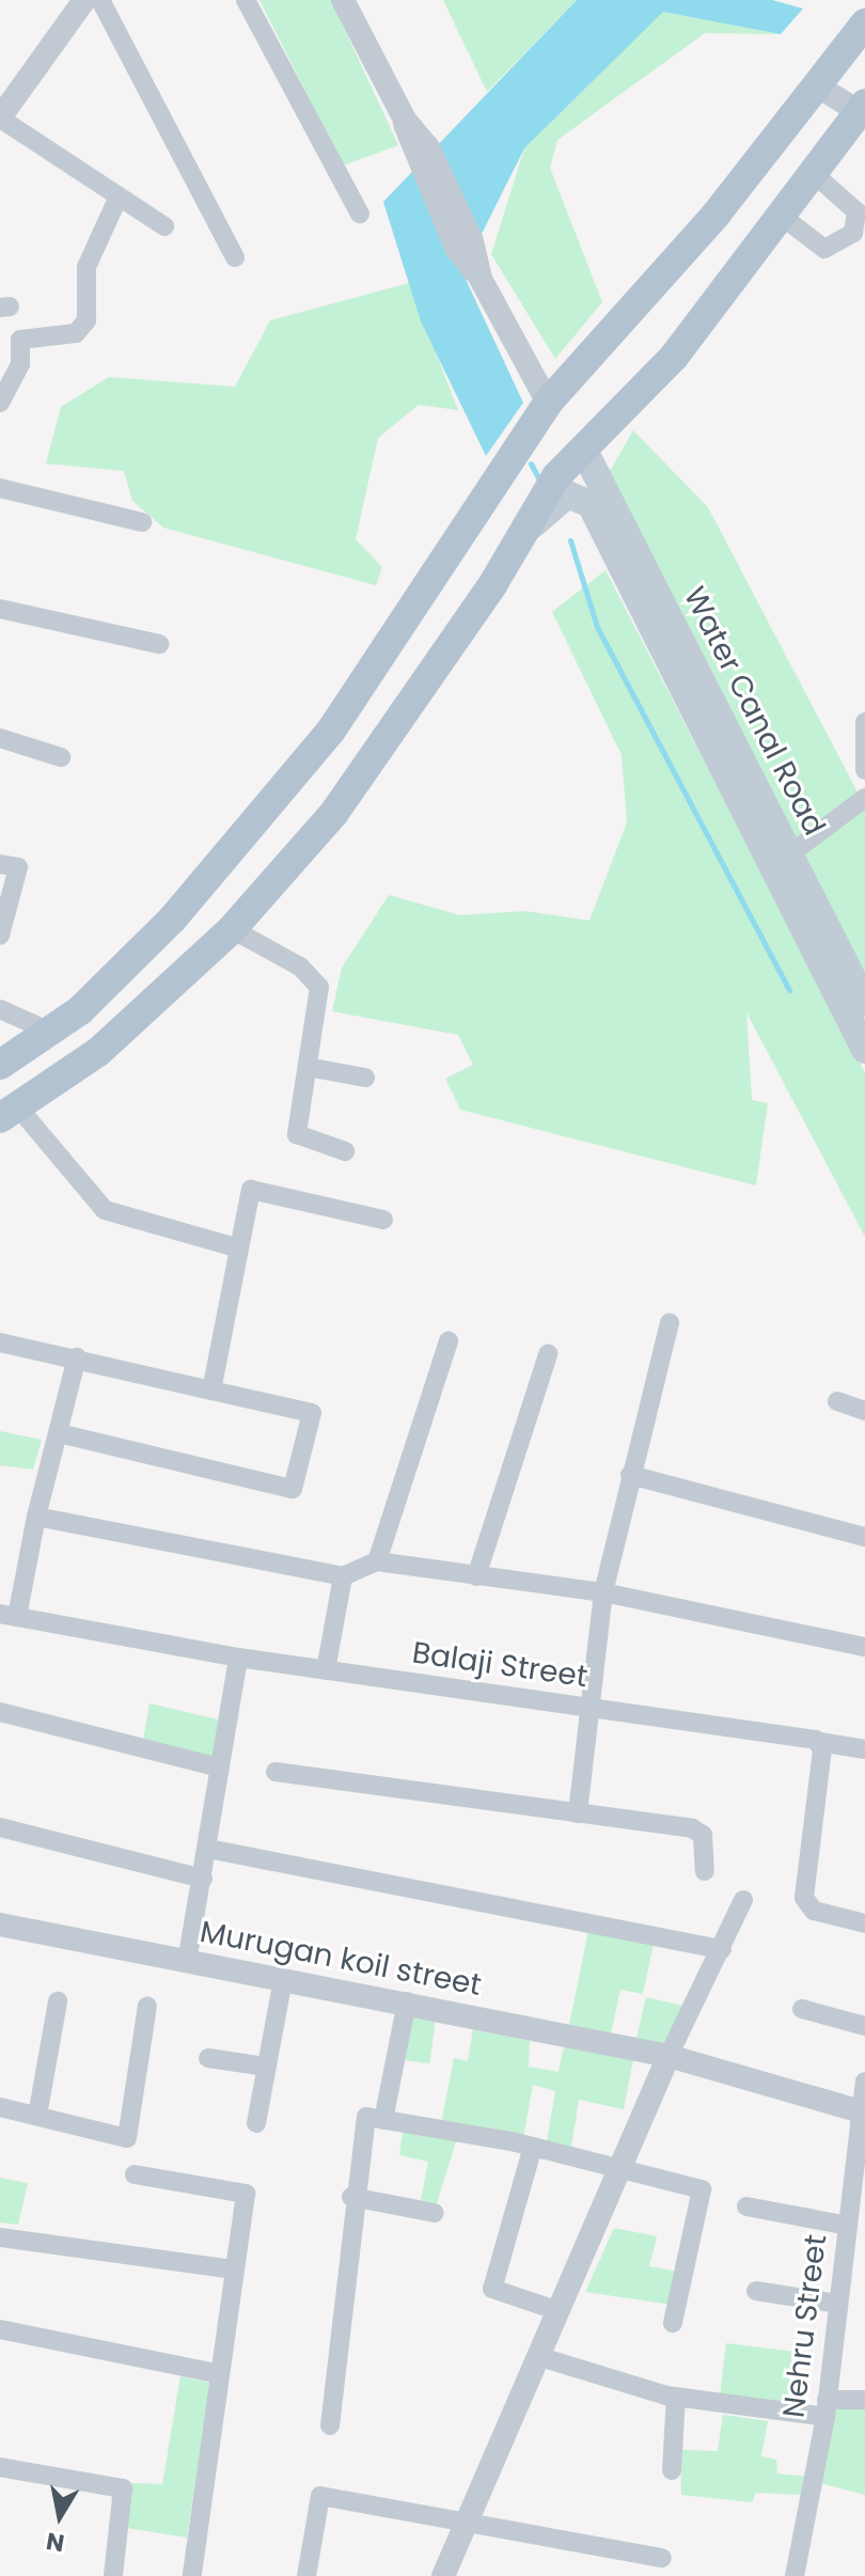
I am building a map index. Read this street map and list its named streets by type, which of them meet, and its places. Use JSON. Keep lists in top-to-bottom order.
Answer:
{
  "streets": {
    "main road": ["Water Canal Road"],
    "street": ["Balaji Street", "Murugan koil street", "Nehru Street"]
  },
  "crossings": [
    ["Murugan koil street", "Nehru Street"]
  ],
  "north": "bottom"
}
